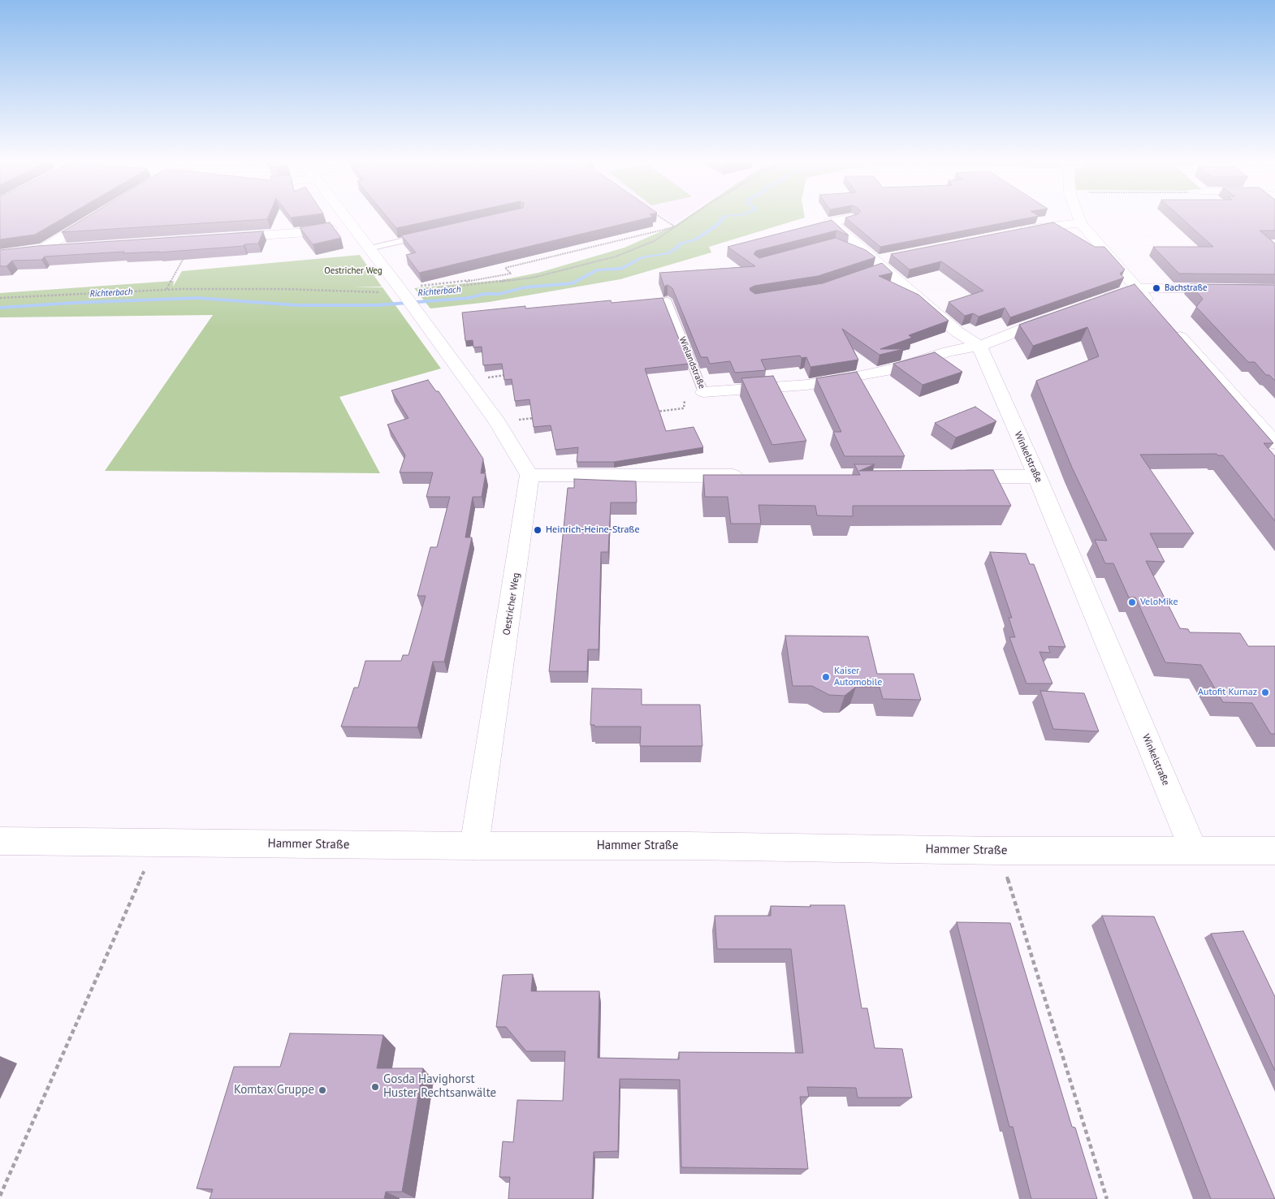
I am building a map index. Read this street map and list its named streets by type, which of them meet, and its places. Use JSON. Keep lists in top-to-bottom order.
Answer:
{
  "streets": {
    "street": [
      "Wielandstraße",
      "Winkelstraße",
      "Oestricher Weg",
      "Hammer Straße"
    ]
  },
  "crossings": [
    ["Wielandstraße", "Winkelstraße"],
    ["Winkelstraße", "Hammer Straße"],
    ["Oestricher Weg", "Hammer Straße"]
  ],
  "water": ["Richterbach"],
  "parks": ["Oestricher Weg"],
  "places": [
    "Bachstraße",
    "Heinrich-Heine-Straße",
    "VeloMike",
    "Kaiser Automobile",
    "Autofit Kurnaz",
    "Gosda Havighorst Huster Rechtsanwälte",
    "Komtax Gruppe"
  ]
}
